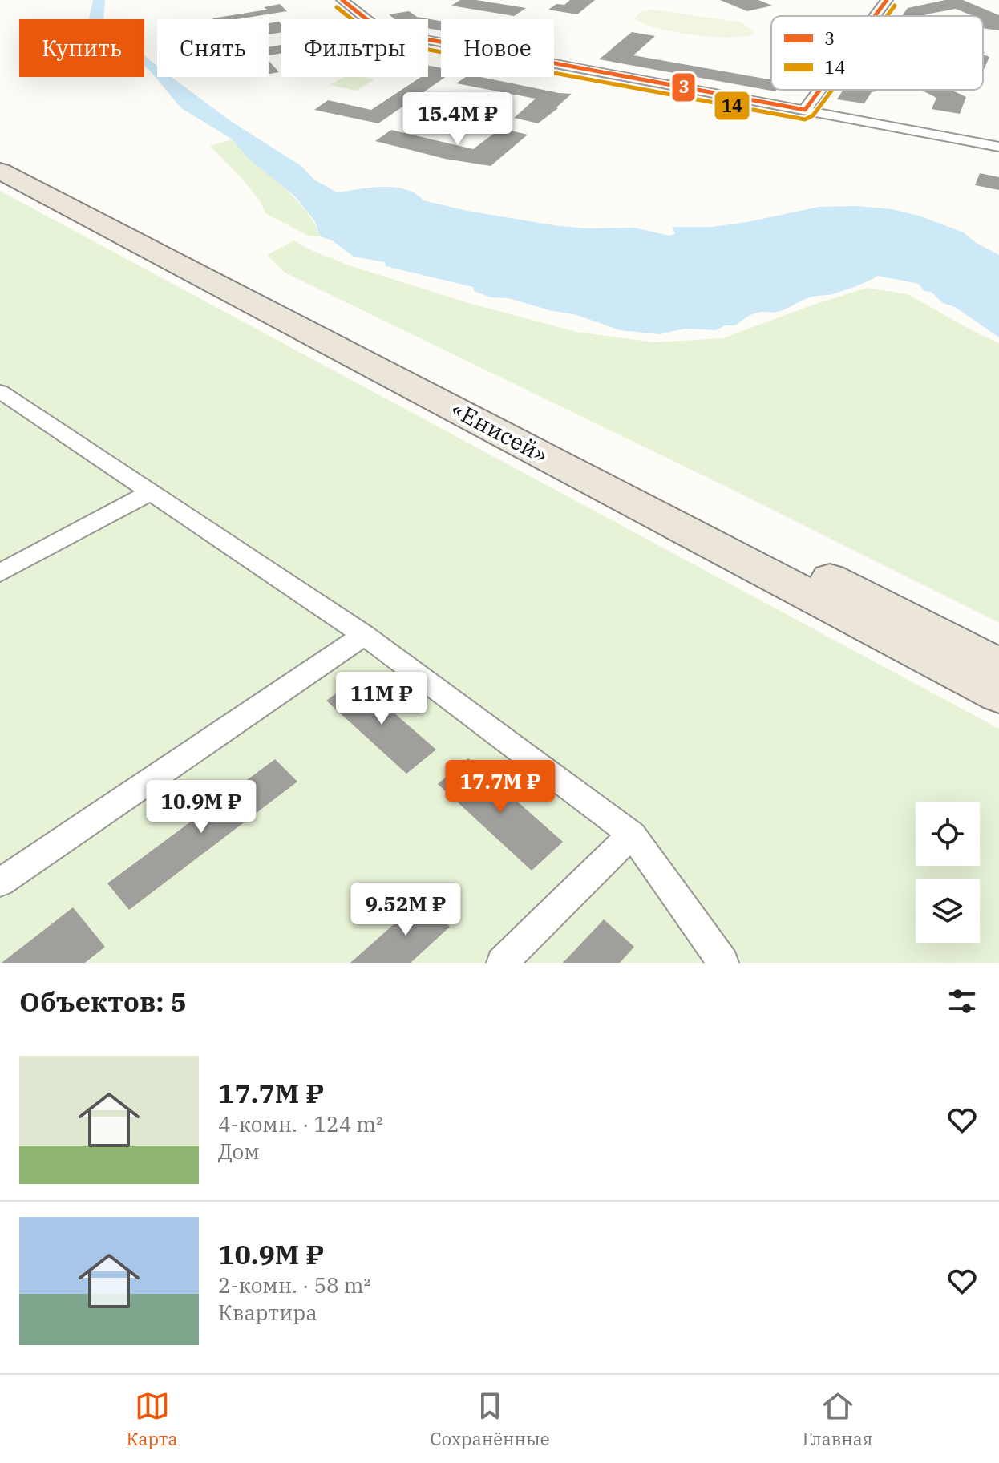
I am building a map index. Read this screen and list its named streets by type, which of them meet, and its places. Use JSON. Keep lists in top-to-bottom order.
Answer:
{
  "streets": {
    "highway": ["«Енисей»"]
  },
  "lines": ["transit line 3", "transit line 14"],
  "legend": ["3", "14"],
  "page": {
    "chip": [
      "Купить",
      "Снять",
      "Фильтры",
      "Новое"
    ],
    "price": [
      "15.4M ₽",
      "11M ₽",
      "17.7M ₽",
      "10.9M ₽",
      "9.52M ₽"
    ],
    "heading": "Объектов: 5",
    "list": [
      {
        "name": "17.7M ₽",
        "note": "4-комн. · 124 m² · Дом"
      },
      {
        "name": "10.9M ₽",
        "note": "2-комн. · 58 m² · Квартира"
      }
    ],
    "tabs": ["Карта", "Сохранённые", "Главная"]
  }
}
